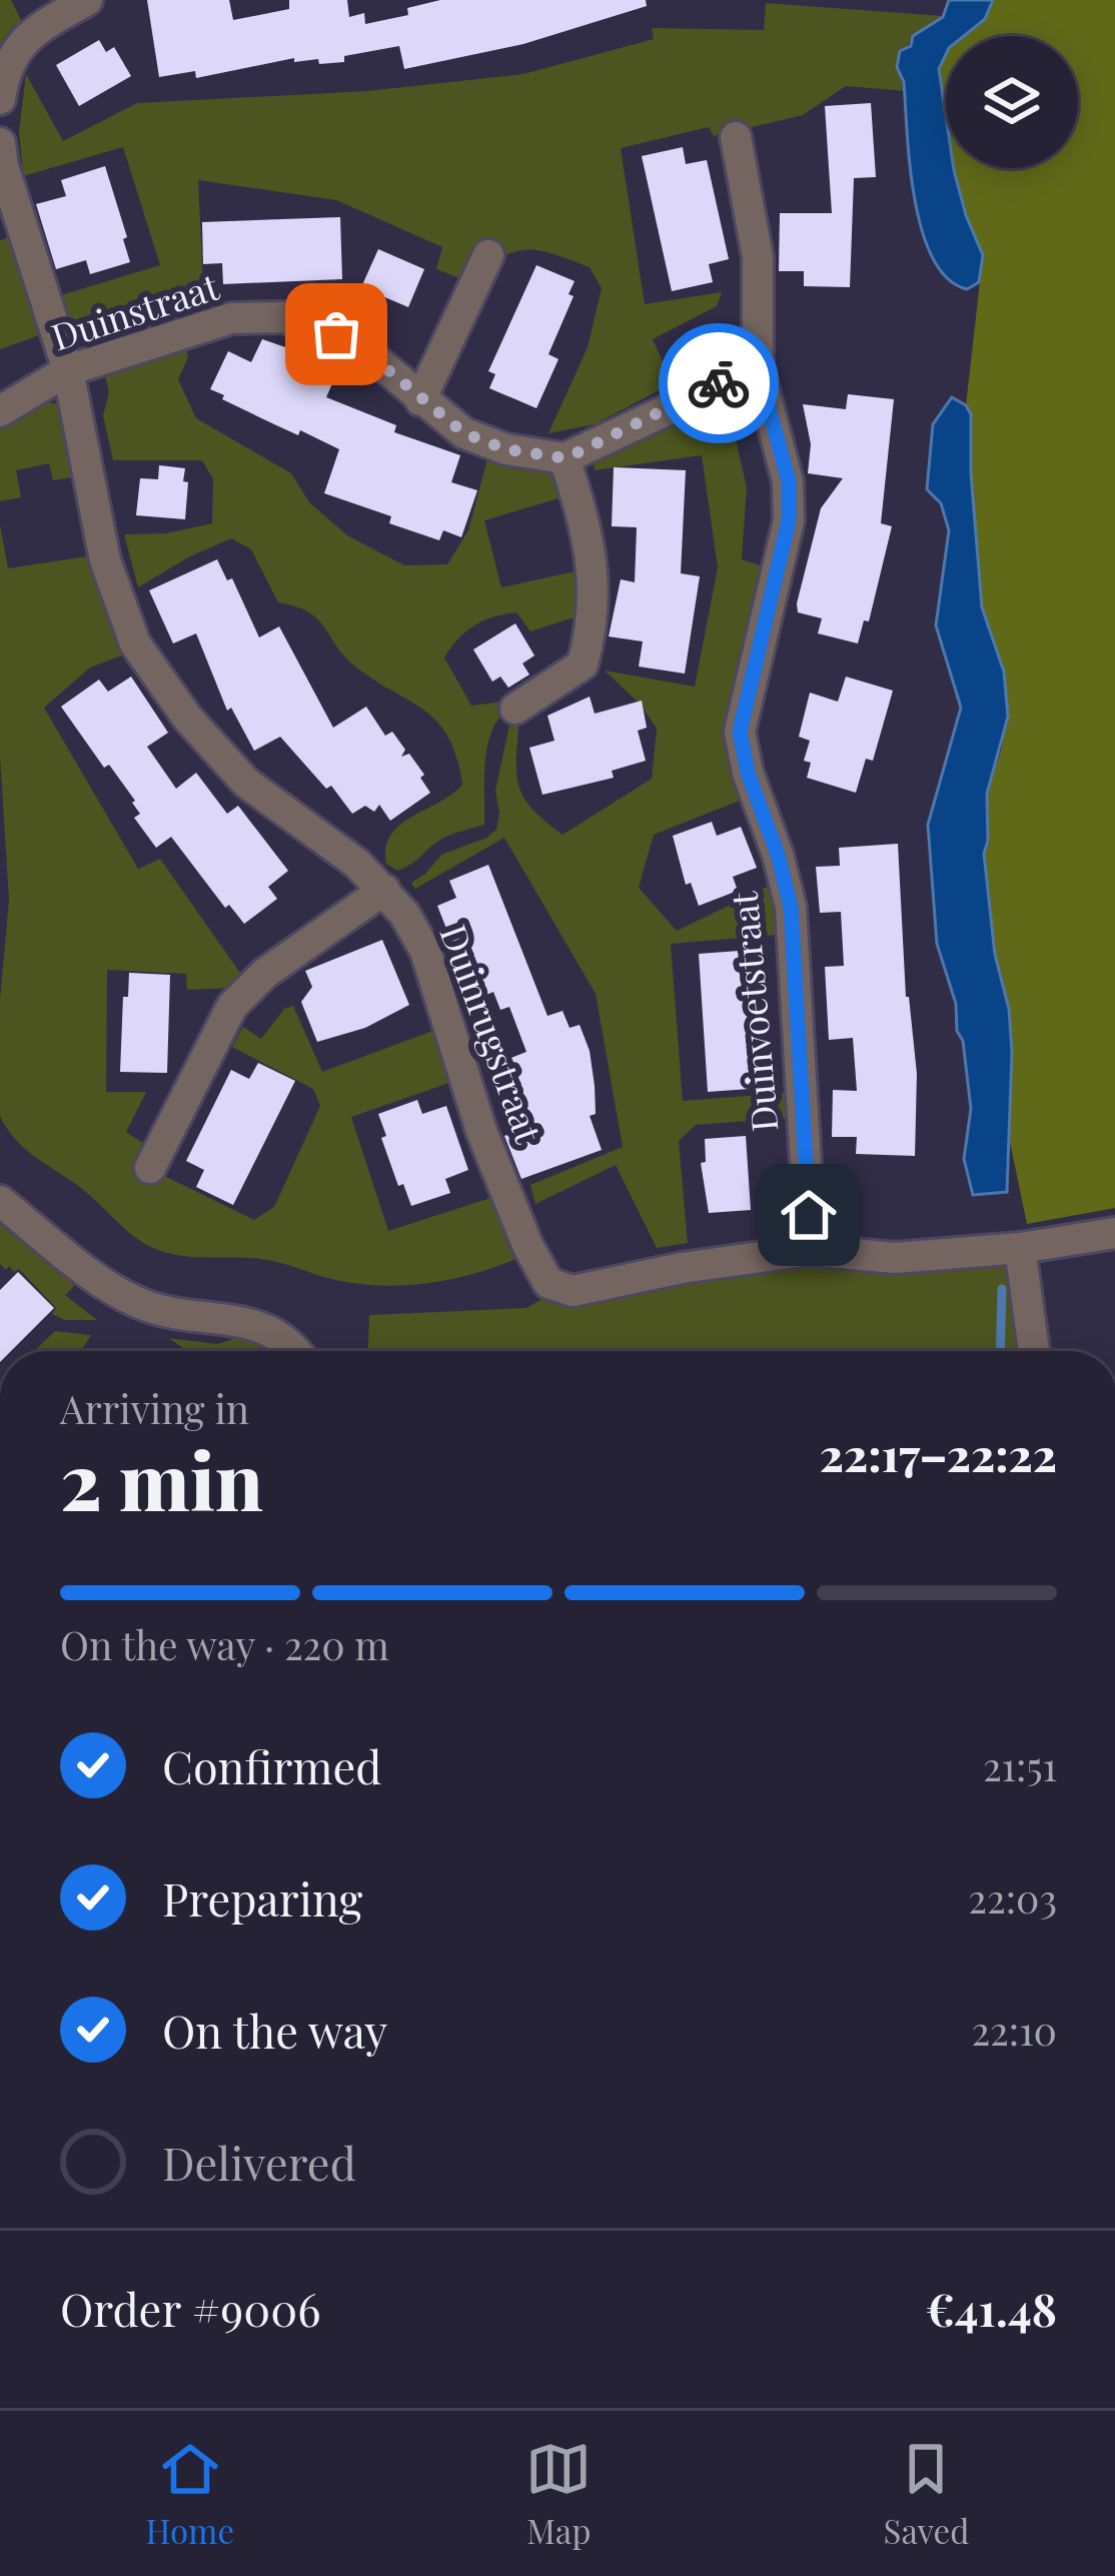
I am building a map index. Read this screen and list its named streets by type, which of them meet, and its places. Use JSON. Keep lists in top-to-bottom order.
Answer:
{
  "streets": {
    "street": ["Duinstraat", "Duinvoetstraat", "Duinrugstraat"]
  },
  "crossings": [
    ["Duinstraat", "Duinrugstraat"],
    ["Duinvoetstraat", "Duinrugstraat"]
  ],
  "page": {
    "heading": ["2 min", "Arriving in", "22:17–22:22"],
    "panel": ["Order #9006", "€41.48"],
    "bar": "On the way · 220 m",
    "list": [
      ["Confirmed", "21:51"],
      ["Preparing", "22:03"],
      ["On the way", "22:10"],
      "Delivered"
    ],
    "tabs": ["Home", "Map", "Saved"]
  }
}
